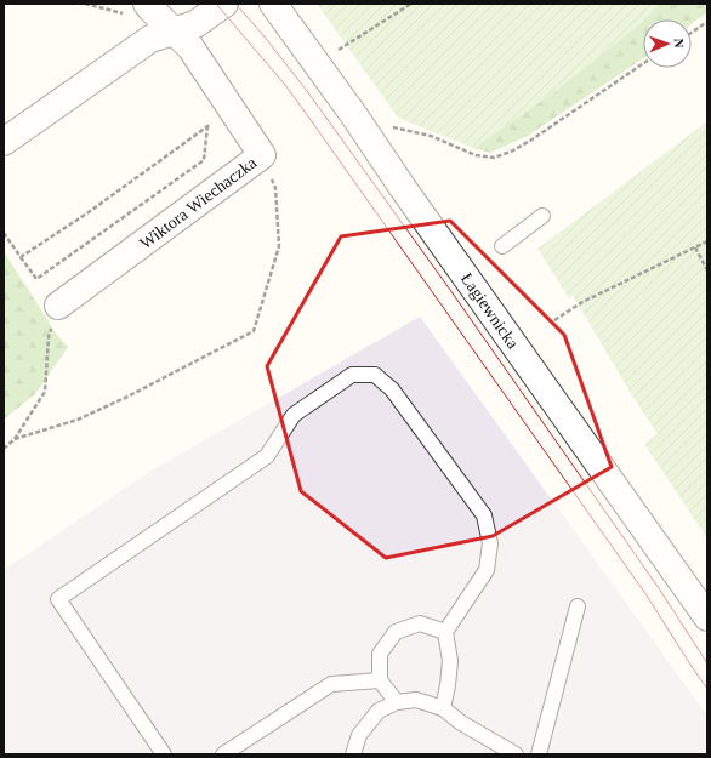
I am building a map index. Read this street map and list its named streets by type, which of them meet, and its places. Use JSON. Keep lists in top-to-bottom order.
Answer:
{
  "streets": {
    "street": ["Wiktora Wiechaczka", "Łagiewnicka"]
  },
  "north": "right"
}
